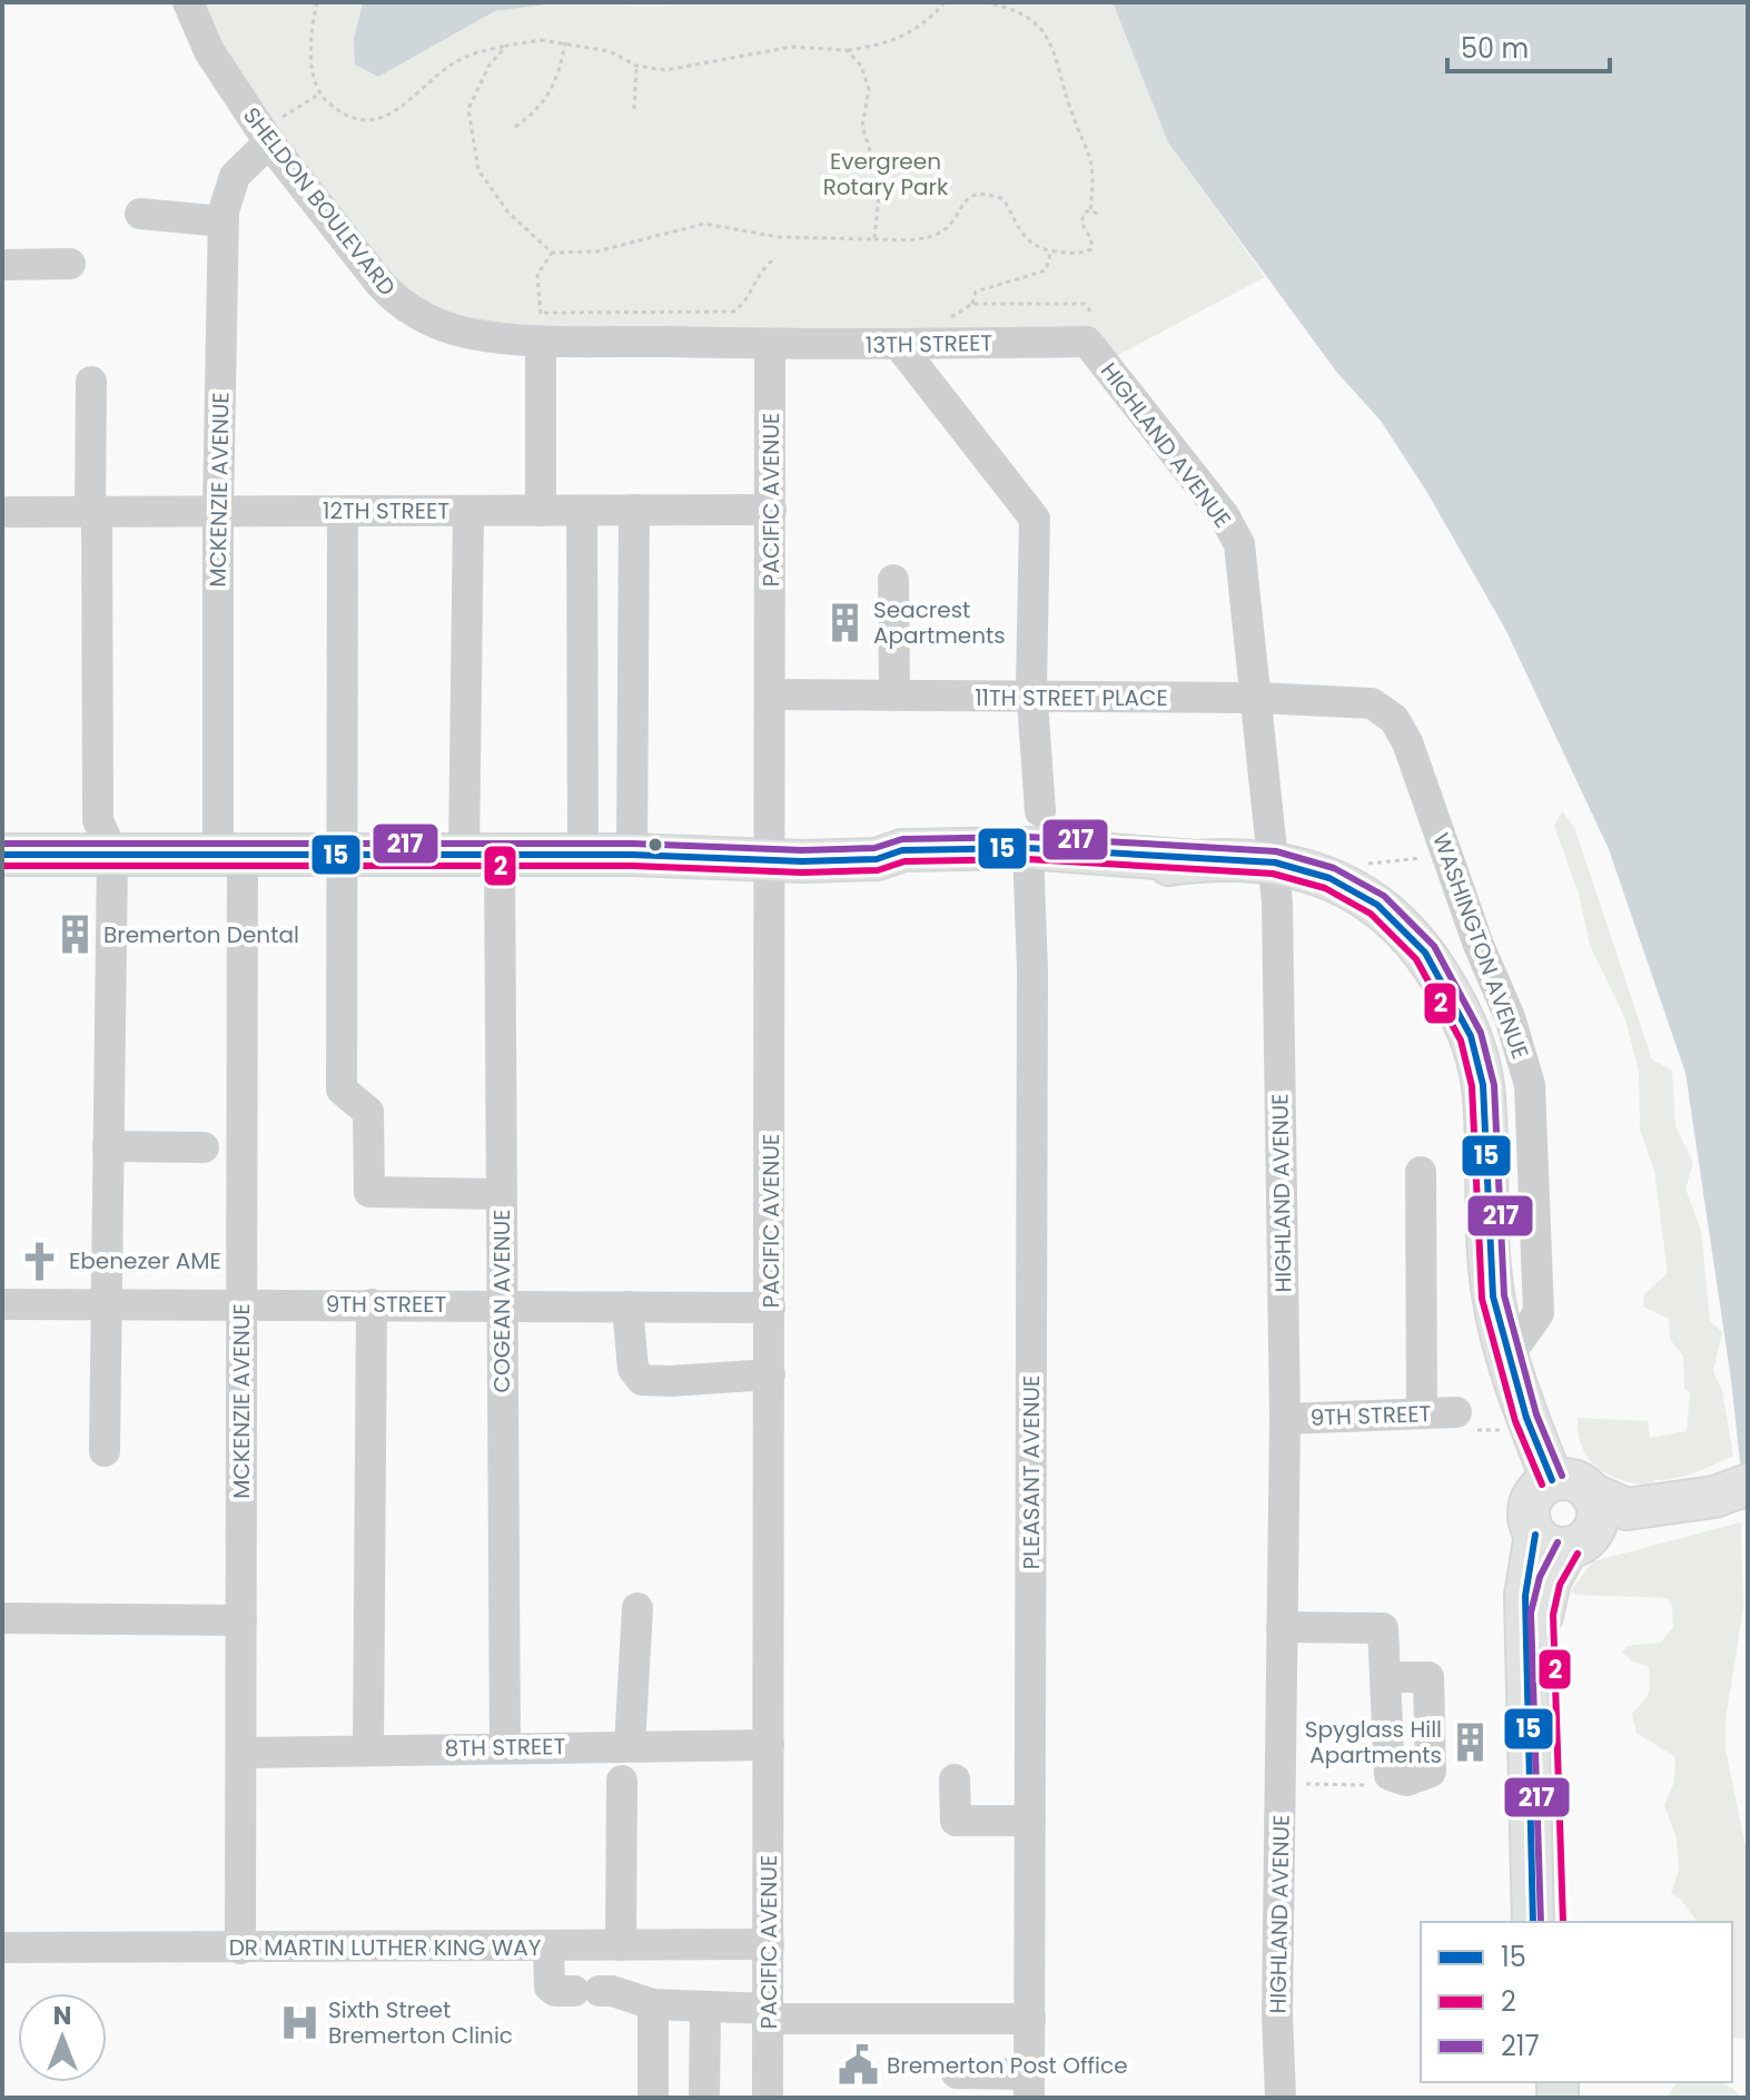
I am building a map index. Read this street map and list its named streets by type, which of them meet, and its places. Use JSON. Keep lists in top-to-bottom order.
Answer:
{
  "streets": {
    "street": [
      "SHELDON BOULEVARD",
      "13TH STREET",
      "HIGHLAND AVENUE",
      "MCKENZIE AVENUE",
      "PACIFIC AVENUE",
      "12TH STREET",
      "11TH STREET PLACE",
      "WASHINGTON AVENUE",
      "COGEAN AVENUE",
      "9TH STREET",
      "PLEASANT AVENUE",
      "8TH STREET",
      "DR MARTIN LUTHER KING WAY"
    ]
  },
  "crossings": [
    ["SHELDON BOULEVARD", "13TH STREET"],
    ["SHELDON BOULEVARD", "MCKENZIE AVENUE"],
    ["SHELDON BOULEVARD", "PACIFIC AVENUE"],
    ["13TH STREET", "HIGHLAND AVENUE"],
    ["13TH STREET", "PACIFIC AVENUE"],
    ["13TH STREET", "PLEASANT AVENUE"],
    ["HIGHLAND AVENUE", "11TH STREET PLACE"],
    ["HIGHLAND AVENUE", "9TH STREET"],
    ["MCKENZIE AVENUE", "12TH STREET"],
    ["MCKENZIE AVENUE", "9TH STREET"],
    ["MCKENZIE AVENUE", "8TH STREET"],
    ["MCKENZIE AVENUE", "DR MARTIN LUTHER KING WAY"],
    ["PACIFIC AVENUE", "12TH STREET"],
    ["PACIFIC AVENUE", "11TH STREET PLACE"],
    ["PACIFIC AVENUE", "9TH STREET"],
    ["PACIFIC AVENUE", "8TH STREET"],
    ["PACIFIC AVENUE", "DR MARTIN LUTHER KING WAY"],
    ["12TH STREET", "COGEAN AVENUE"],
    ["11TH STREET PLACE", "WASHINGTON AVENUE"],
    ["11TH STREET PLACE", "PLEASANT AVENUE"],
    ["COGEAN AVENUE", "9TH STREET"],
    ["COGEAN AVENUE", "8TH STREET"]
  ],
  "parks": ["Evergreen Rotary Park"],
  "places": {
    "building": ["Seacrest Apartments", "Bremerton Dental", "Spyglass Hill Apartments"],
    "church": ["Ebenezer AME"],
    "hospital": ["Sixth Street Bremerton Clinic"],
    "public building": ["Bremerton Post Office"]
  },
  "lines": ["transit line 217", "transit line 15", "transit line 2"],
  "legend": ["15", "2", "217"],
  "scale_bar": "50 m",
  "north": "top"
}
